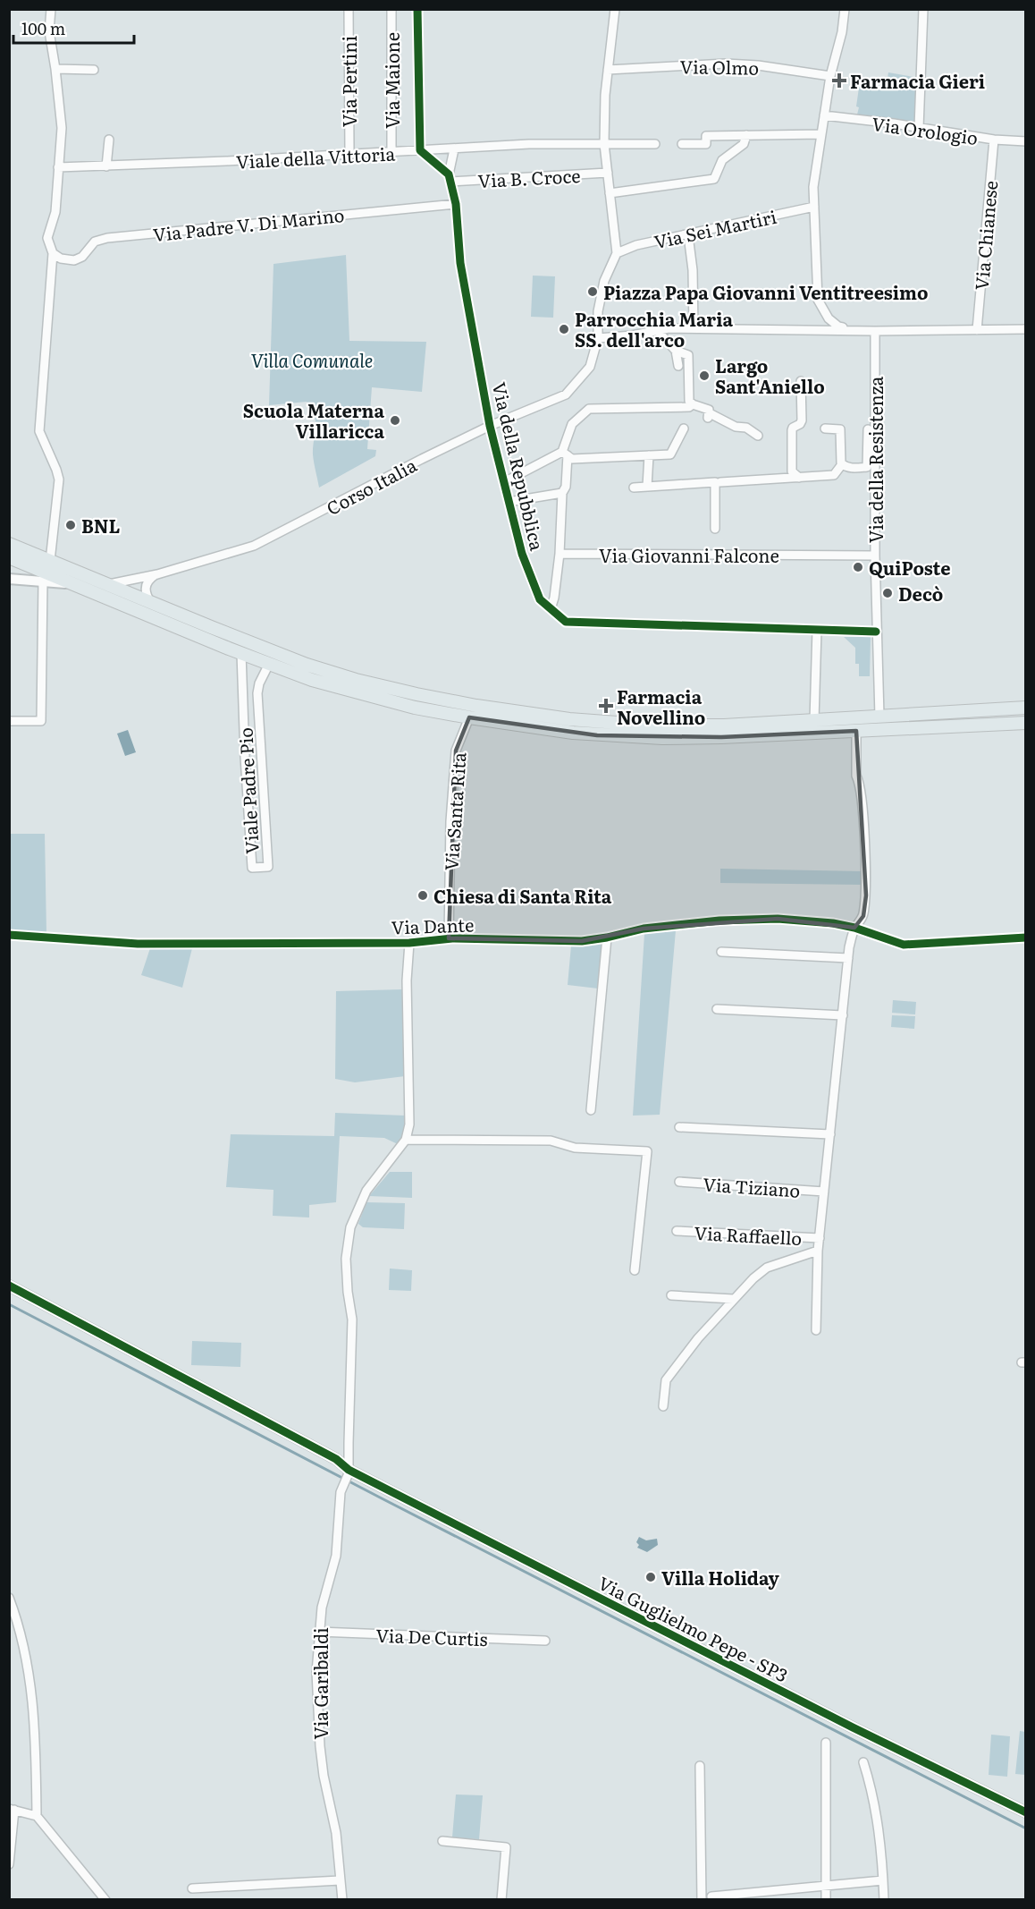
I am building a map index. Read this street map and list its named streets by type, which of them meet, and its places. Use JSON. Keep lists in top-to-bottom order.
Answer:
{
  "streets": {
    "street": [
      "Via Olmo",
      "Via Maione",
      "Via Pertini",
      "Via Orologio",
      "Viale della Vittoria",
      "Via B. Croce",
      "Via Padre V. Di Marino",
      "Via Sei Martiri",
      "Via Chianese",
      "Via della Resistenza",
      "Via della Repubblica",
      "Corso Italia",
      "Via Giovanni Falcone",
      "Viale Padre Pio",
      "Via Santa Rita",
      "Via Dante",
      "Via Tiziano",
      "Via Raffaello",
      "Via Guglielmo Pepe - SP3",
      "Via De Curtis",
      "Via Garibaldi"
    ]
  },
  "crossings": [
    ["Via Maione", "Viale della Vittoria"],
    ["Via Pertini", "Viale della Vittoria"],
    ["Via Orologio", "Via Chianese"],
    ["Via B. Croce", "Via della Repubblica"],
    ["Via Padre V. Di Marino", "Via della Repubblica"],
    ["Via Sei Martiri", "Corso Italia"],
    ["Via della Resistenza", "Via della Repubblica"],
    ["Via della Resistenza", "Via Giovanni Falcone"],
    ["Via della Repubblica", "Corso Italia"],
    ["Via Santa Rita", "Via Dante"],
    ["Via Guglielmo Pepe - SP3", "Via Garibaldi"],
    ["Via De Curtis", "Via Garibaldi"]
  ],
  "parks": ["Villa Comunale"],
  "places": {
    "health": ["Farmacia Gieri", "Farmacia Novellino"],
    "other": [
      "Piazza Papa Giovanni Ventitreesimo",
      "Parrocchia Maria SS. dell'arco",
      "Largo Sant'Aniello",
      "Scuola Materna Villaricca",
      "BNL",
      "QuiPoste",
      "Decò",
      "Chiesa di Santa Rita",
      "Villa Holiday"
    ]
  },
  "scale_bar": "100 m"
}
